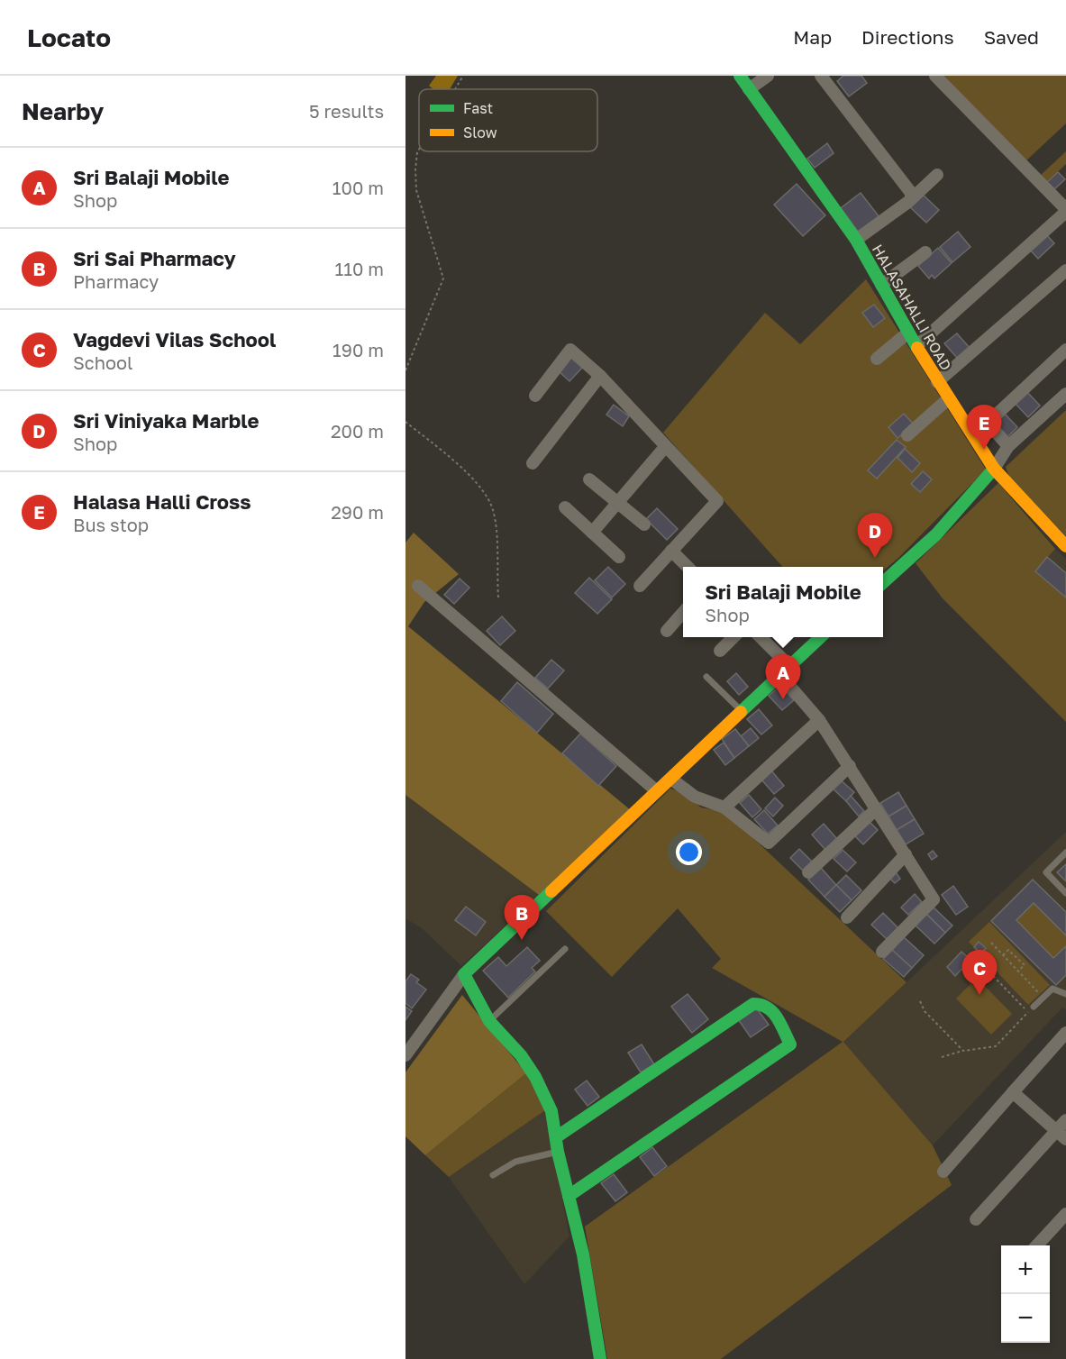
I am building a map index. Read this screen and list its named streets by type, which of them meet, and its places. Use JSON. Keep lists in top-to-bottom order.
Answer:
{
  "streets": {
    "street": ["HALASAHALLI ROAD"]
  },
  "legend": ["Fast", "Slow"],
  "page": {
    "header": "Locato",
    "nav": ["Map", "Directions", "Saved"],
    "heading": ["Nearby", "5 results"],
    "list": [
      {
        "mark": "A",
        "name": "Sri Balaji Mobile",
        "note": "Shop",
        "value": "100 m"
      },
      {
        "mark": "B",
        "name": "Sri Sai Pharmacy",
        "note": "Pharmacy",
        "value": "110 m"
      },
      {
        "mark": "C",
        "name": "Vagdevi Vilas School",
        "note": "School",
        "value": "190 m"
      },
      {
        "mark": "D",
        "name": "Sri Viniyaka Marble",
        "note": "Shop",
        "value": "200 m"
      },
      {
        "mark": "E",
        "name": "Halasa Halli Cross",
        "note": "Bus stop",
        "value": "290 m"
      }
    ],
    "pins": [
      "E",
      "D",
      "A",
      "B",
      "C"
    ],
    "popup": ["Sri Balaji Mobile", "Shop"],
    "map_buttons": ["+", "−"]
  }
}
